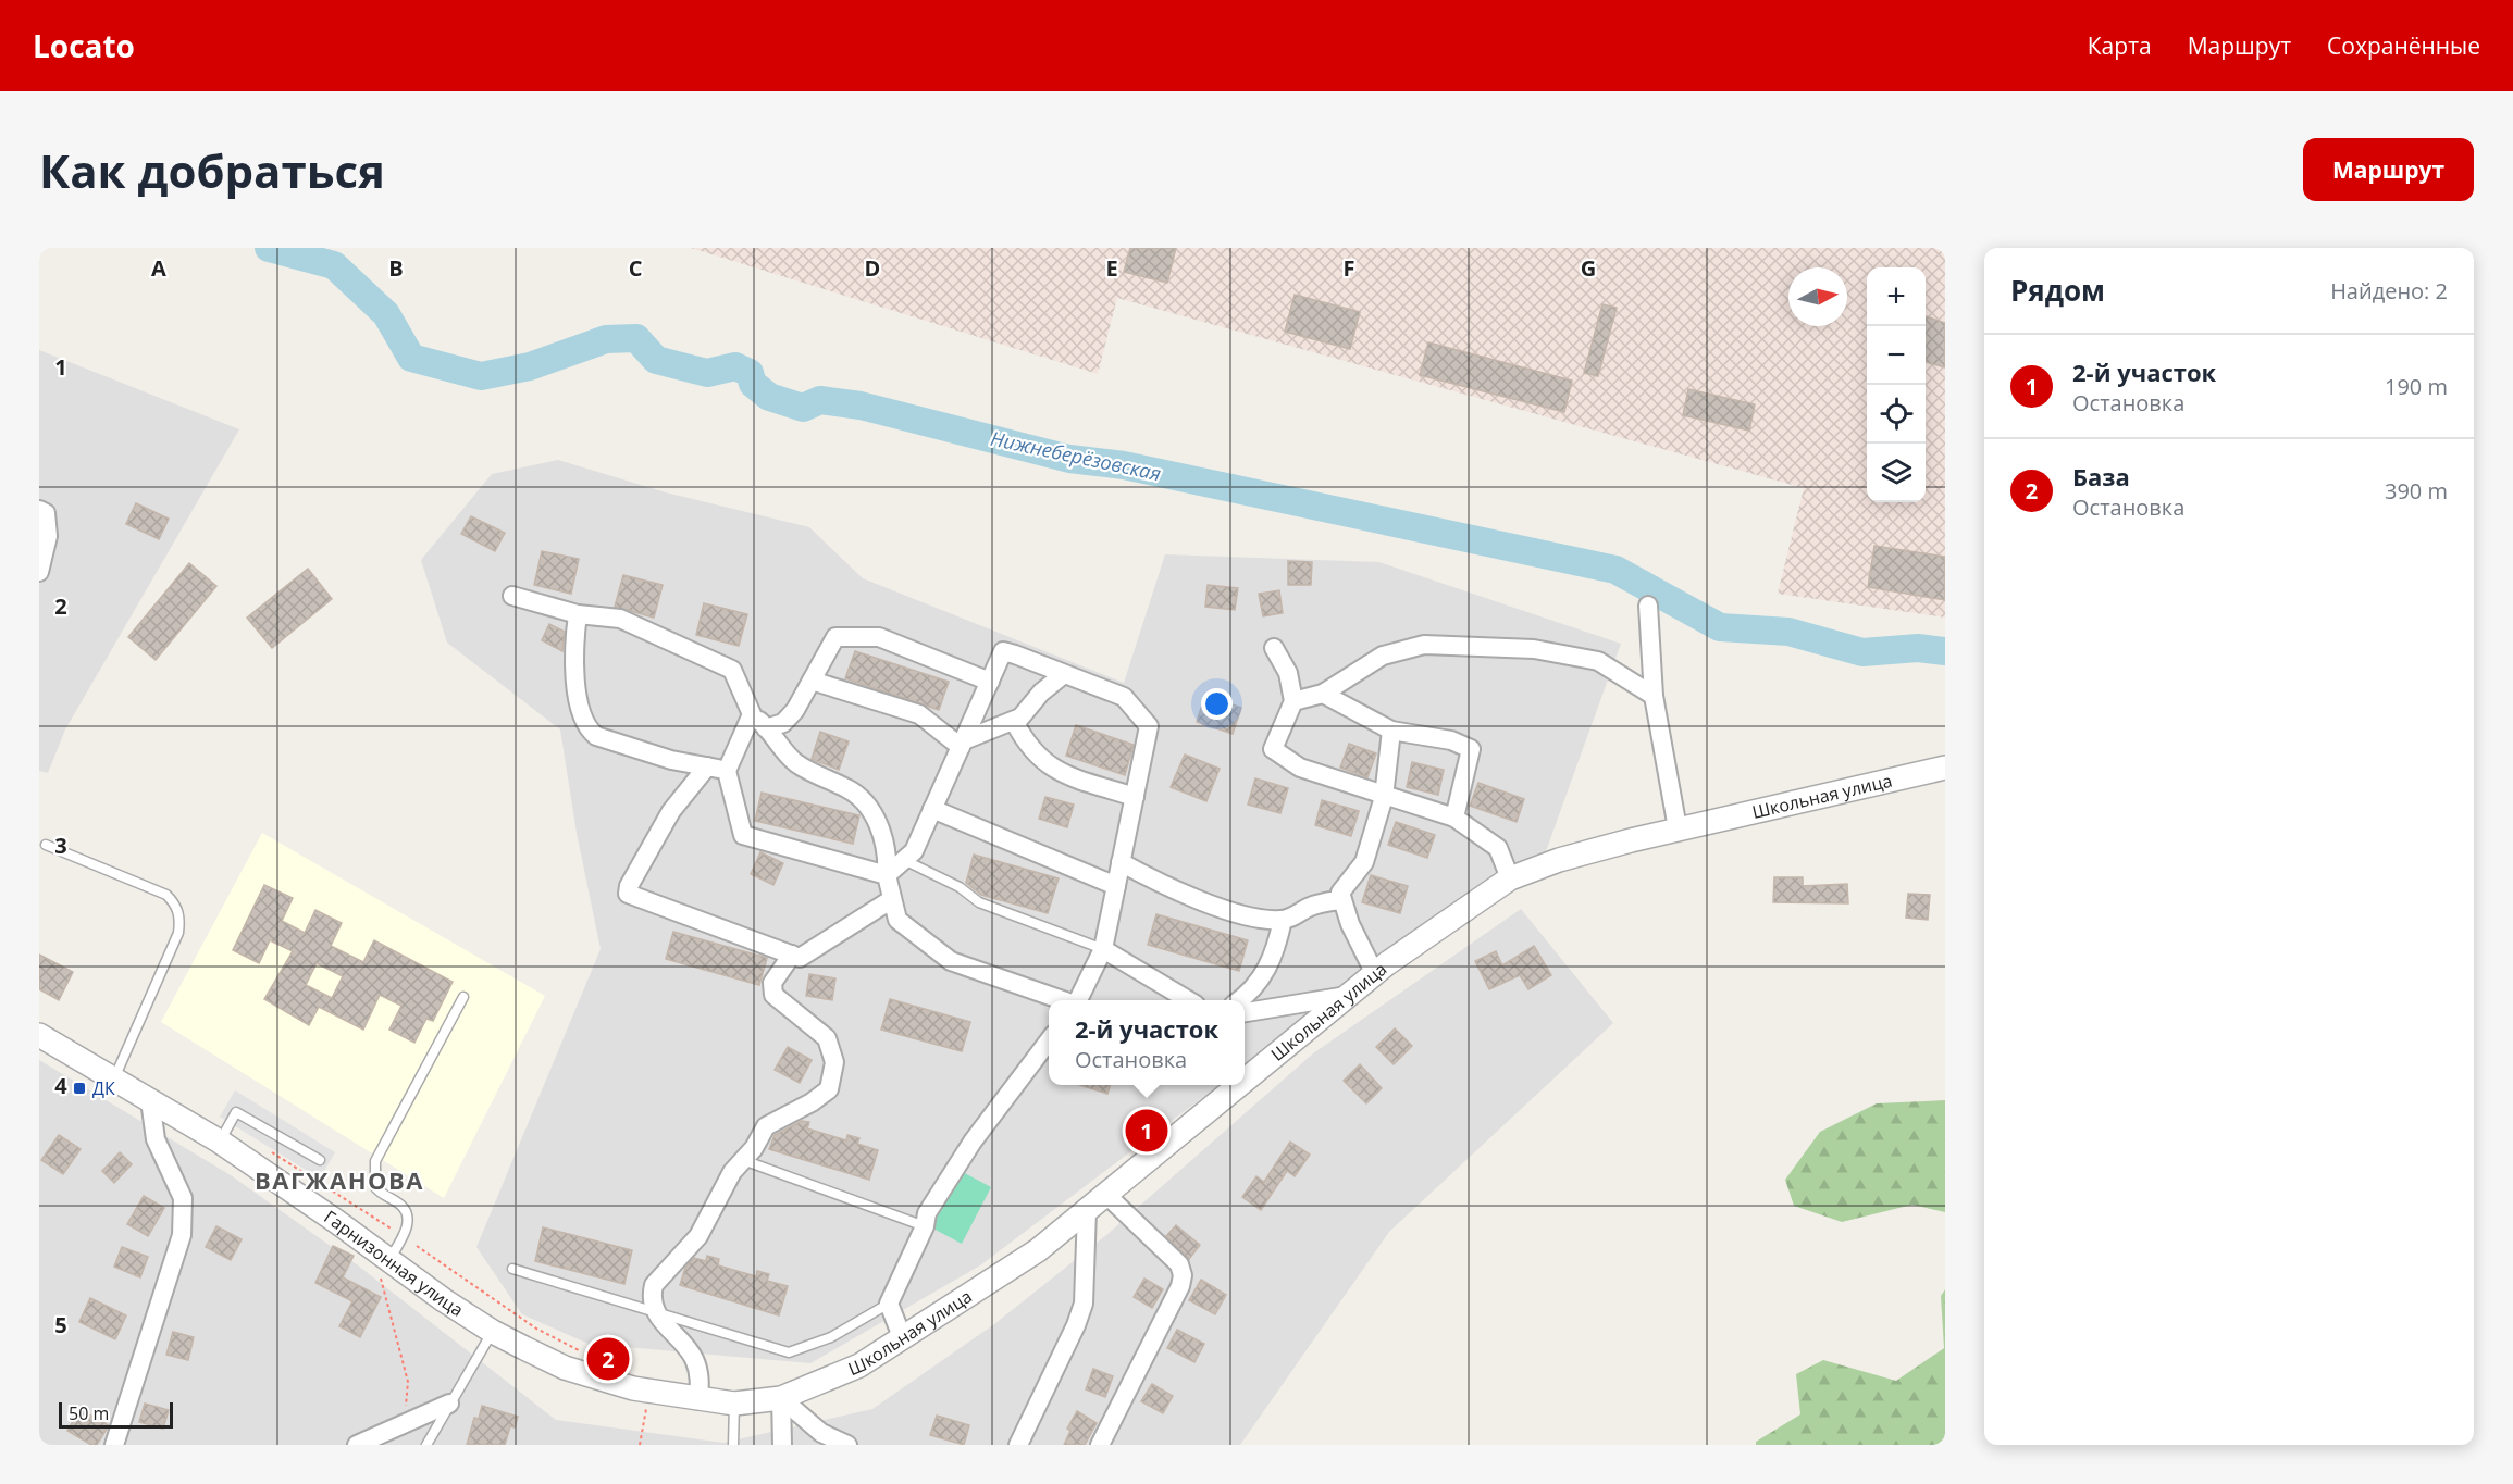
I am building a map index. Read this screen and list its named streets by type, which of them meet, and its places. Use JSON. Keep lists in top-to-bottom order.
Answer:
{
  "streets": {
    "street": ["Школьная улица", "Гарнизонная улица"]
  },
  "crossings": [
    ["Школьная улица", "Гарнизонная улица"]
  ],
  "districts": ["ВАГЖАНОВА"],
  "water": ["Нижнеберёзовская"],
  "places": {
    "transit": ["ДК"]
  },
  "scale_bar": "50 m",
  "north": "right",
  "page": {
    "header": "Locato",
    "nav": ["Карта", "Маршрут", "Сохранённые"],
    "buttons": "Маршрут",
    "title": "Как добраться",
    "heading": ["Рядом", "Найдено: 2"],
    "map_buttons": ["+", "−"],
    "list": [
      {
        "mark": "1",
        "name": "2-й участок",
        "note": "Остановка",
        "value": "190 m"
      },
      {
        "mark": "2",
        "name": "База",
        "note": "Остановка",
        "value": "390 m"
      }
    ],
    "popup": ["2-й участок", "Остановка"],
    "pins": ["1", "2"],
    "scale": "50 m"
  },
  "grid": {
    "columns": [
      "A",
      "B",
      "C",
      "D",
      "E",
      "F",
      "G"
    ],
    "rows": [
      "1",
      "2",
      "3",
      "4",
      "5"
    ]
  }
}
